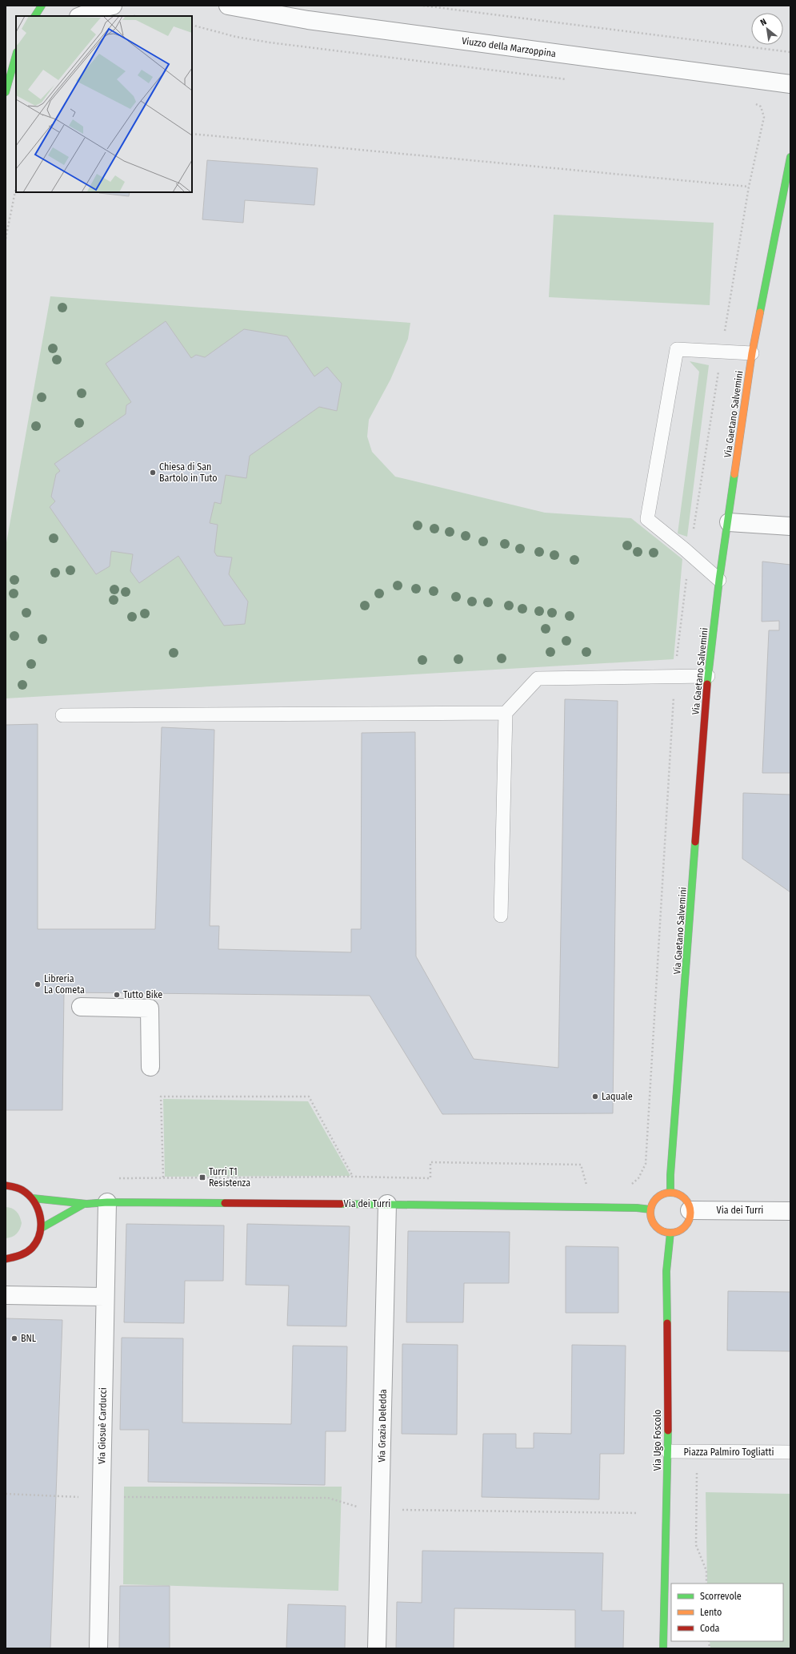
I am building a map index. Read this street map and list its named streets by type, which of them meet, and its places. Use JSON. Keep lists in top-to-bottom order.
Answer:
{
  "streets": {
    "street": [
      "Viuzzo della Marzoppina",
      "Via Gaetano Salvemini",
      "Via dei Turri",
      "Via Giosuè Carducci",
      "Via Grazia Deledda",
      "Via Ugo Foscolo"
    ],
    "lane": ["Piazza Palmiro Togliatti"]
  },
  "crossings": [
    ["Via Gaetano Salvemini", "Via dei Turri"],
    ["Via Gaetano Salvemini", "Via Ugo Foscolo"],
    ["Via dei Turri", "Via Giosuè Carducci"],
    ["Via dei Turri", "Via Grazia Deledda"],
    ["Via dei Turri", "Via Ugo Foscolo"],
    ["Via Ugo Foscolo", "Piazza Palmiro Togliatti"]
  ],
  "places": {
    "other": [
      "Chiesa di San Bartolo in Tuto",
      "Libreria La Cometa",
      "Tutto Bike",
      "Laquale",
      "BNL"
    ],
    "transit": ["Turri T1 Resistenza"]
  },
  "legend": ["Scorrevole", "Lento", "Coda"],
  "north": "top left"
}
